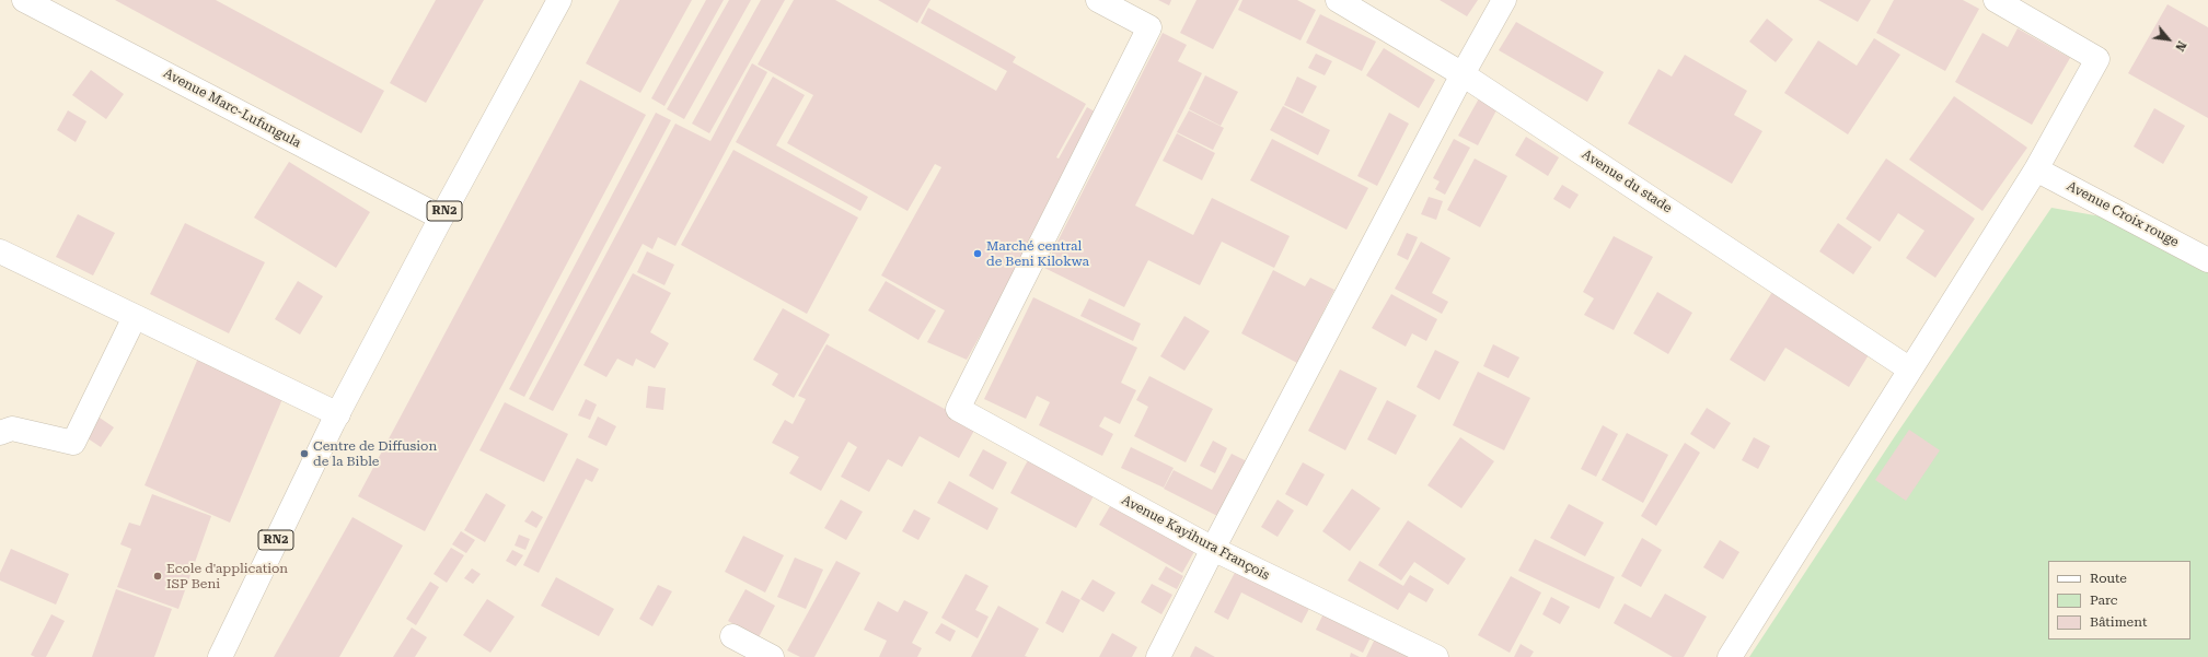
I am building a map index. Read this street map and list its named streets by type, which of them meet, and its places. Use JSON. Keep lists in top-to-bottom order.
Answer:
{
  "streets": {
    "main road": [
      "Avenue Marc-Lufungula",
      "Avenue du stade",
      "RN2",
      "Avenue Croix rouge",
      "Avenue Kayihura François"
    ]
  },
  "crossings": [
    ["Avenue Marc-Lufungula", "RN2"]
  ],
  "places": ["Marché central de Beni Kilokwa", "Centre de Diffusion de la Bible", "Ecole d'application ISP Beni"],
  "legend": ["Route", "Parc", "Bâtiment"],
  "north": "bottom right"
}
